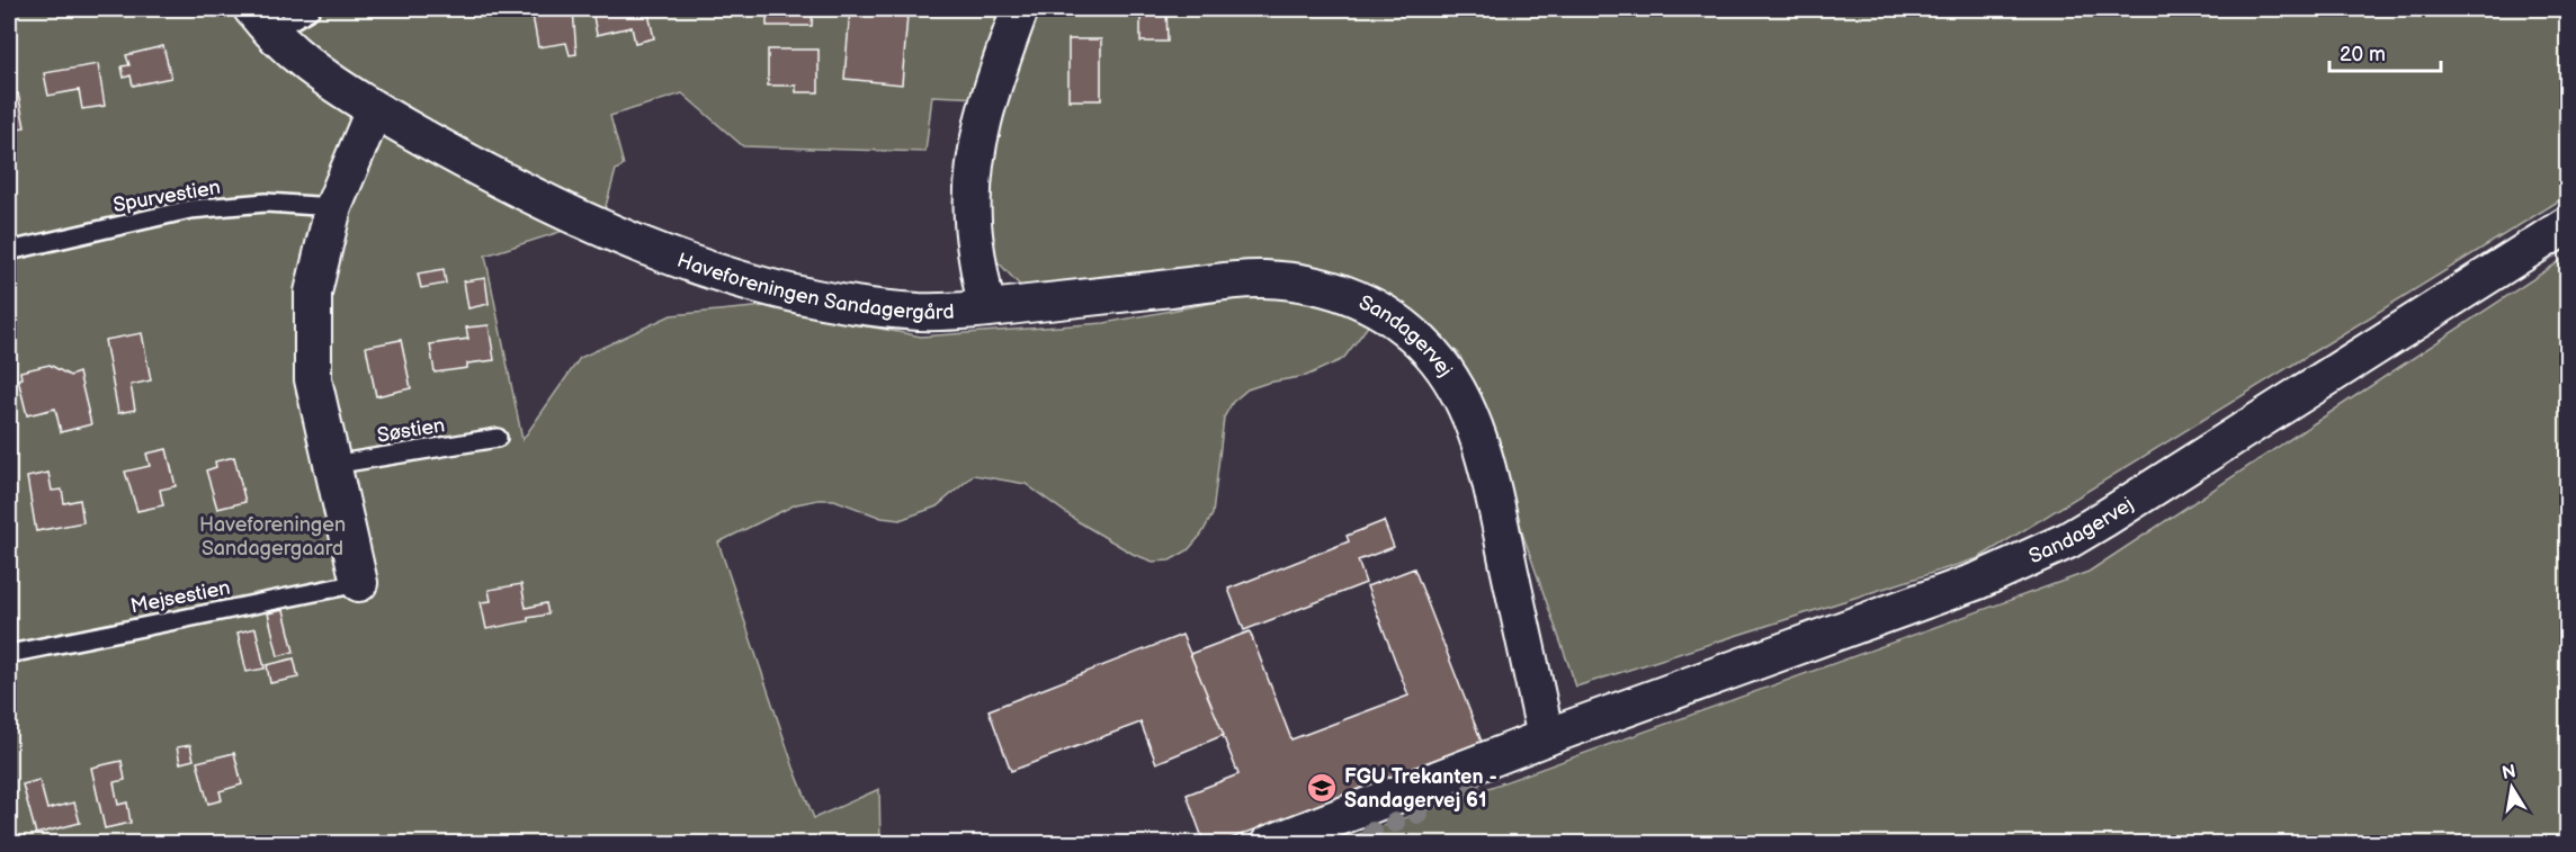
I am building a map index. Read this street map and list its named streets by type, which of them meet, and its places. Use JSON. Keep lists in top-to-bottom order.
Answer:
{
  "streets": {
    "street": ["Haveforeningen Sandagergård", "Sandagervej"],
    "lane": ["Spurvestien", "Søstien", "Mejsestien"]
  },
  "crossings": [
    ["Haveforeningen Sandagergård", "Sandagervej"]
  ],
  "parks": ["Haveforeningen Sandagergaard"],
  "places": {
    "school or university": ["FGU Trekanten - Sandagervej 61"]
  },
  "scale_bar": "20 m",
  "north": "top"
}
